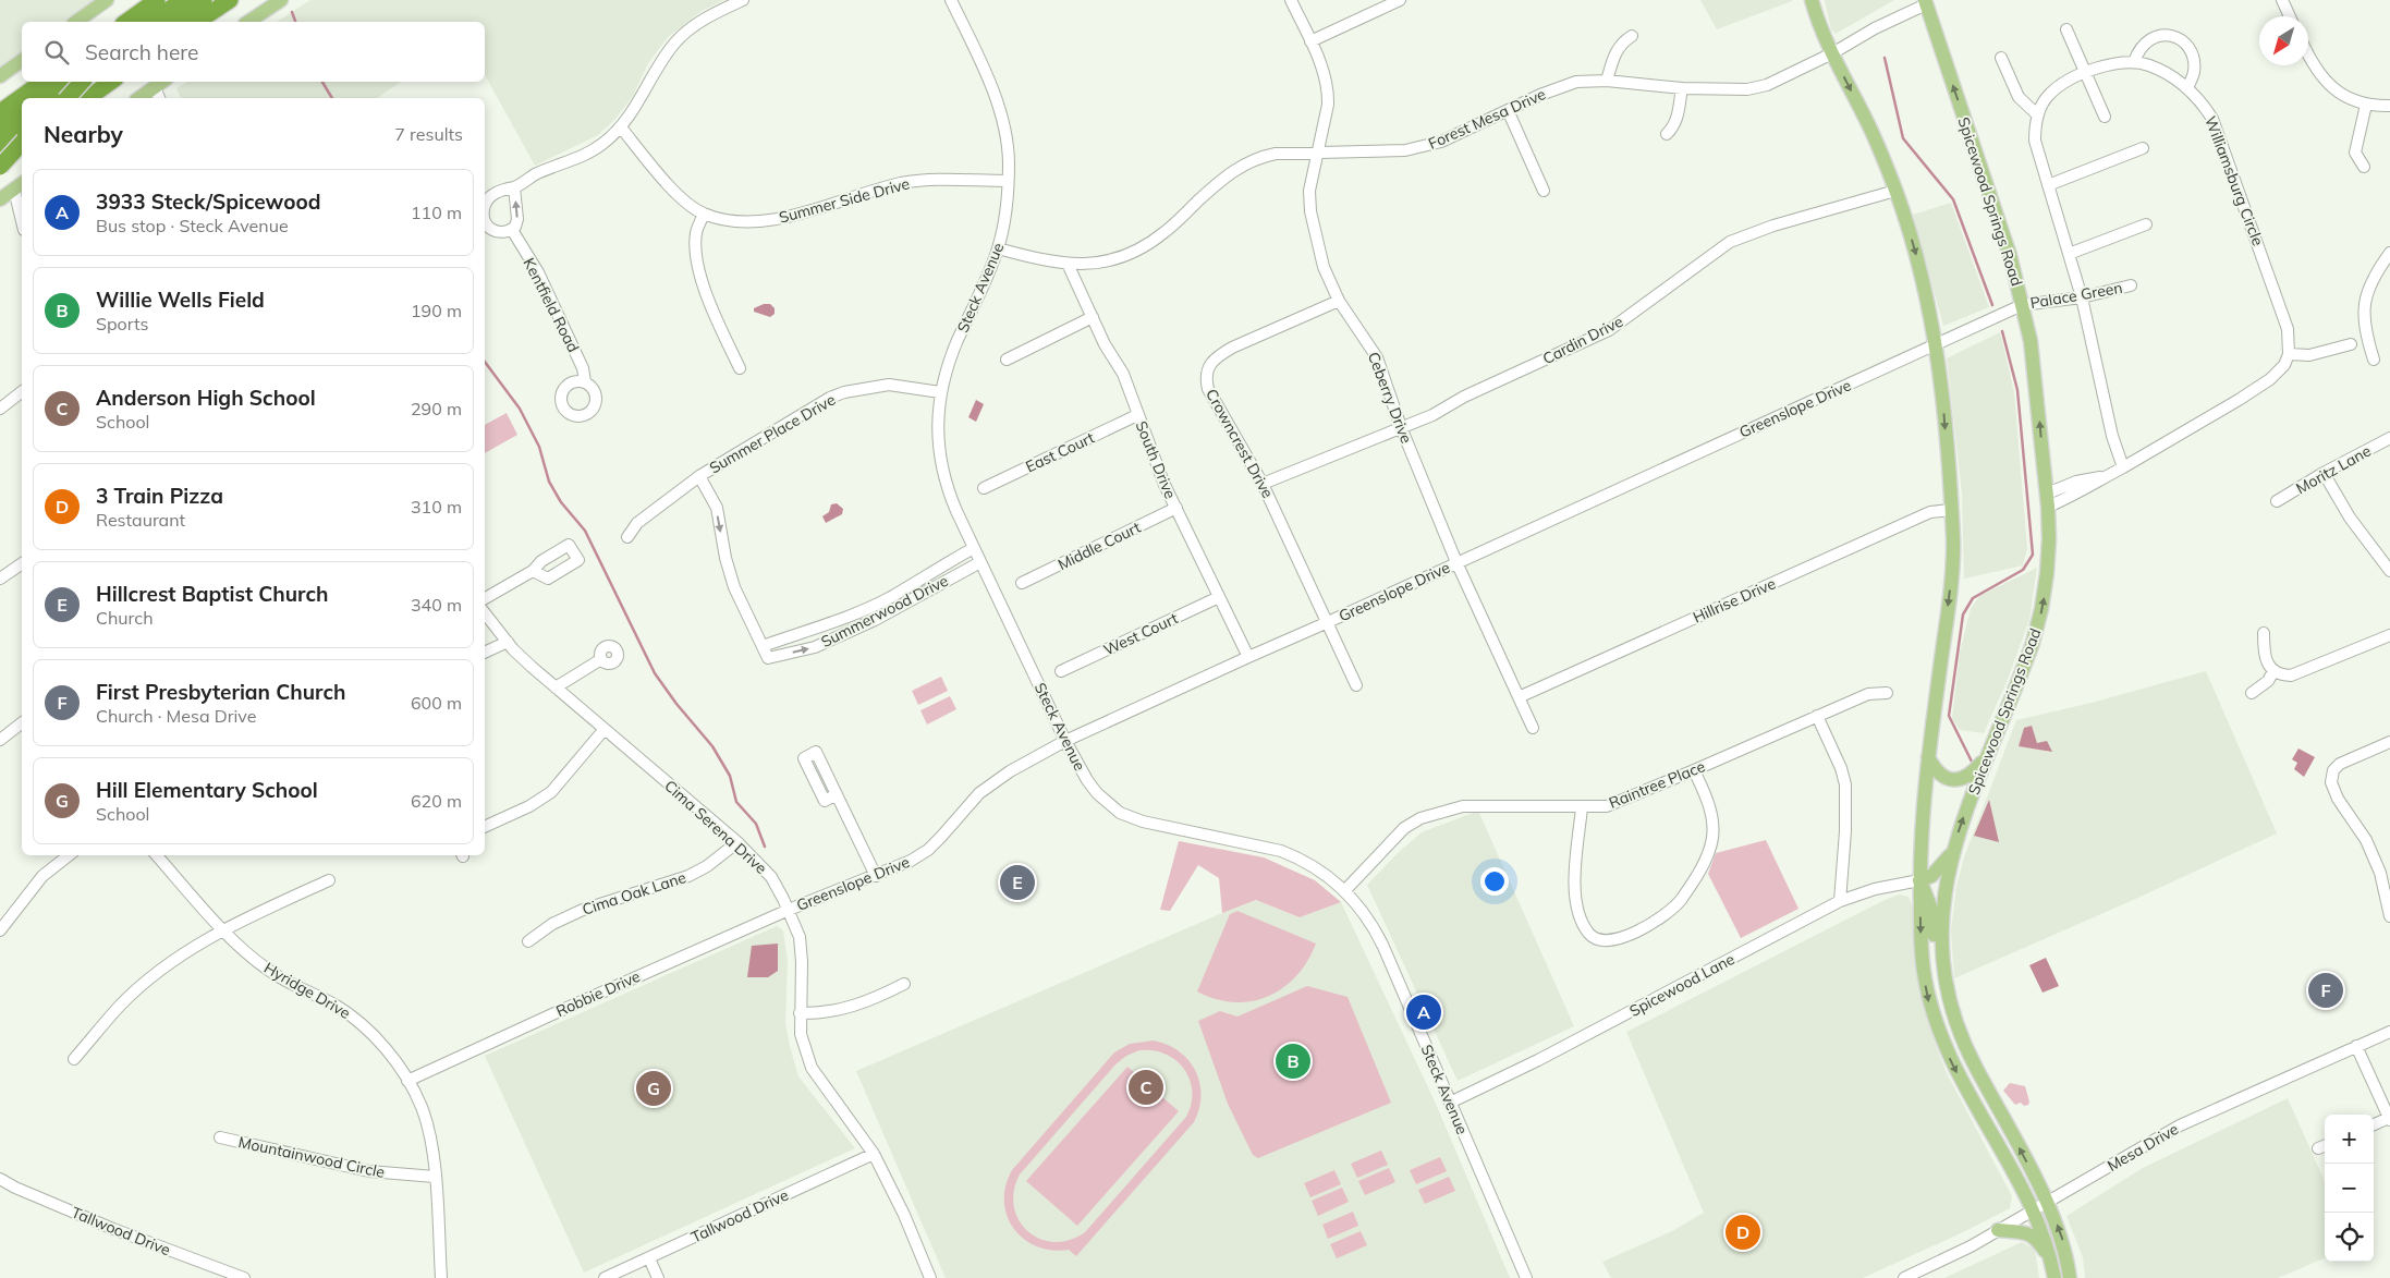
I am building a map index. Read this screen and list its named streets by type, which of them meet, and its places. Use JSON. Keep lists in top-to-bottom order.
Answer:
{
  "streets": {
    "main road": ["Spicewood Springs Road"],
    "street": [
      "Forest Mesa Drive",
      "Williamsburg Circle",
      "Summer Side Drive",
      "Steck Avenue",
      "Palace Green",
      "Kentfield Road",
      "Cardin Drive",
      "Ceberry Drive",
      "Greenslope Drive",
      "Summer Place Drive",
      "Crowncrest Drive",
      "East Court",
      "South Drive",
      "Moritz Lane",
      "Middle Court",
      "Hillrise Drive",
      "Summerwood Drive",
      "West Court",
      "Raintree Place",
      "Cima Serena Drive",
      "Cima Oak Lane",
      "Spicewood Lane",
      "Hyridge Drive",
      "Robbie Drive",
      "Mesa Drive",
      "Mountainwood Circle",
      "Tallwood Drive"
    ]
  },
  "crossings": [
    ["Forest Mesa Drive", "Spicewood Springs Road"],
    ["Forest Mesa Drive", "Steck Avenue"],
    ["Forest Mesa Drive", "Ceberry Drive"],
    ["Forest Mesa Drive", "South Drive"],
    ["Williamsburg Circle", "Palace Green"],
    ["Summer Side Drive", "Steck Avenue"],
    ["Spicewood Springs Road", "Palace Green"],
    ["Spicewood Springs Road", "Greenslope Drive"],
    ["Spicewood Springs Road", "Mesa Drive"],
    ["Steck Avenue", "Greenslope Drive"],
    ["Steck Avenue", "Summer Place Drive"],
    ["Steck Avenue", "Summerwood Drive"],
    ["Steck Avenue", "Raintree Place"],
    ["Steck Avenue", "Spicewood Lane"],
    ["Palace Green", "Greenslope Drive"],
    ["Cardin Drive", "Ceberry Drive"],
    ["Cardin Drive", "Crowncrest Drive"],
    ["Ceberry Drive", "Greenslope Drive"],
    ["Ceberry Drive", "Crowncrest Drive"],
    ["Ceberry Drive", "Hillrise Drive"],
    ["Greenslope Drive", "Crowncrest Drive"],
    ["Greenslope Drive", "South Drive"],
    ["Greenslope Drive", "Cima Serena Drive"],
    ["Greenslope Drive", "Robbie Drive"],
    ["East Court", "South Drive"],
    ["South Drive", "Middle Court"],
    ["South Drive", "West Court"],
    ["Cima Serena Drive", "Cima Oak Lane"],
    ["Cima Serena Drive", "Robbie Drive"],
    ["Cima Serena Drive", "Tallwood Drive"],
    ["Hyridge Drive", "Robbie Drive"],
    ["Hyridge Drive", "Mountainwood Circle"]
  ],
  "north": "bottom left",
  "page": {
    "search": "Search here",
    "heading": ["Nearby", "7 results"],
    "list": [
      {
        "mark": "A",
        "name": "3933 Steck/Spicewood",
        "note": "Bus stop · Steck Avenue",
        "value": "110 m"
      },
      {
        "mark": "B",
        "name": "Willie Wells Field",
        "note": "Sports",
        "value": "190 m"
      },
      {
        "mark": "C",
        "name": "Anderson High School",
        "note": "School",
        "value": "290 m"
      },
      {
        "mark": "D",
        "name": "3 Train Pizza",
        "note": "Restaurant",
        "value": "310 m"
      },
      {
        "mark": "E",
        "name": "Hillcrest Baptist Church",
        "note": "Church",
        "value": "340 m"
      },
      {
        "mark": "F",
        "name": "First Presbyterian Church",
        "note": "Church · Mesa Drive",
        "value": "600 m"
      },
      {
        "mark": "G",
        "name": "Hill Elementary School",
        "note": "School",
        "value": "620 m"
      }
    ],
    "pins": [
      "E",
      "F",
      "A",
      "B",
      "C",
      "G",
      "D"
    ],
    "map_buttons": ["+", "−"]
  }
}
